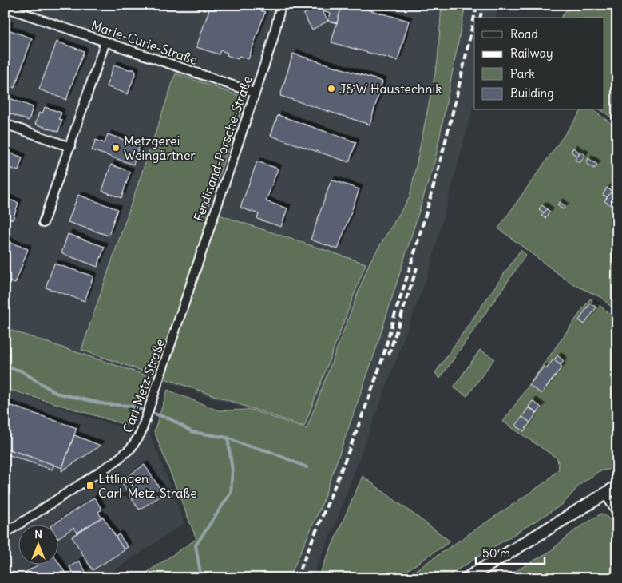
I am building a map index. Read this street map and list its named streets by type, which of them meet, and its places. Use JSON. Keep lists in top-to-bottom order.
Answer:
{
  "streets": {
    "street": ["Marie-Curie-Straße", "Ferdinand-Porsche-Straße", "Carl-Metz-Straße"]
  },
  "crossings": [
    ["Marie-Curie-Straße", "Ferdinand-Porsche-Straße"],
    ["Ferdinand-Porsche-Straße", "Carl-Metz-Straße"]
  ],
  "places": {
    "other": ["J&W Haustechnik", "Metzgerei Weingärtner"],
    "transit": ["Ettlingen Carl-Metz-Straße"]
  },
  "legend": [
    "Road",
    "Railway",
    "Park",
    "Building"
  ],
  "scale_bar": "50 m",
  "north": "top"
}
